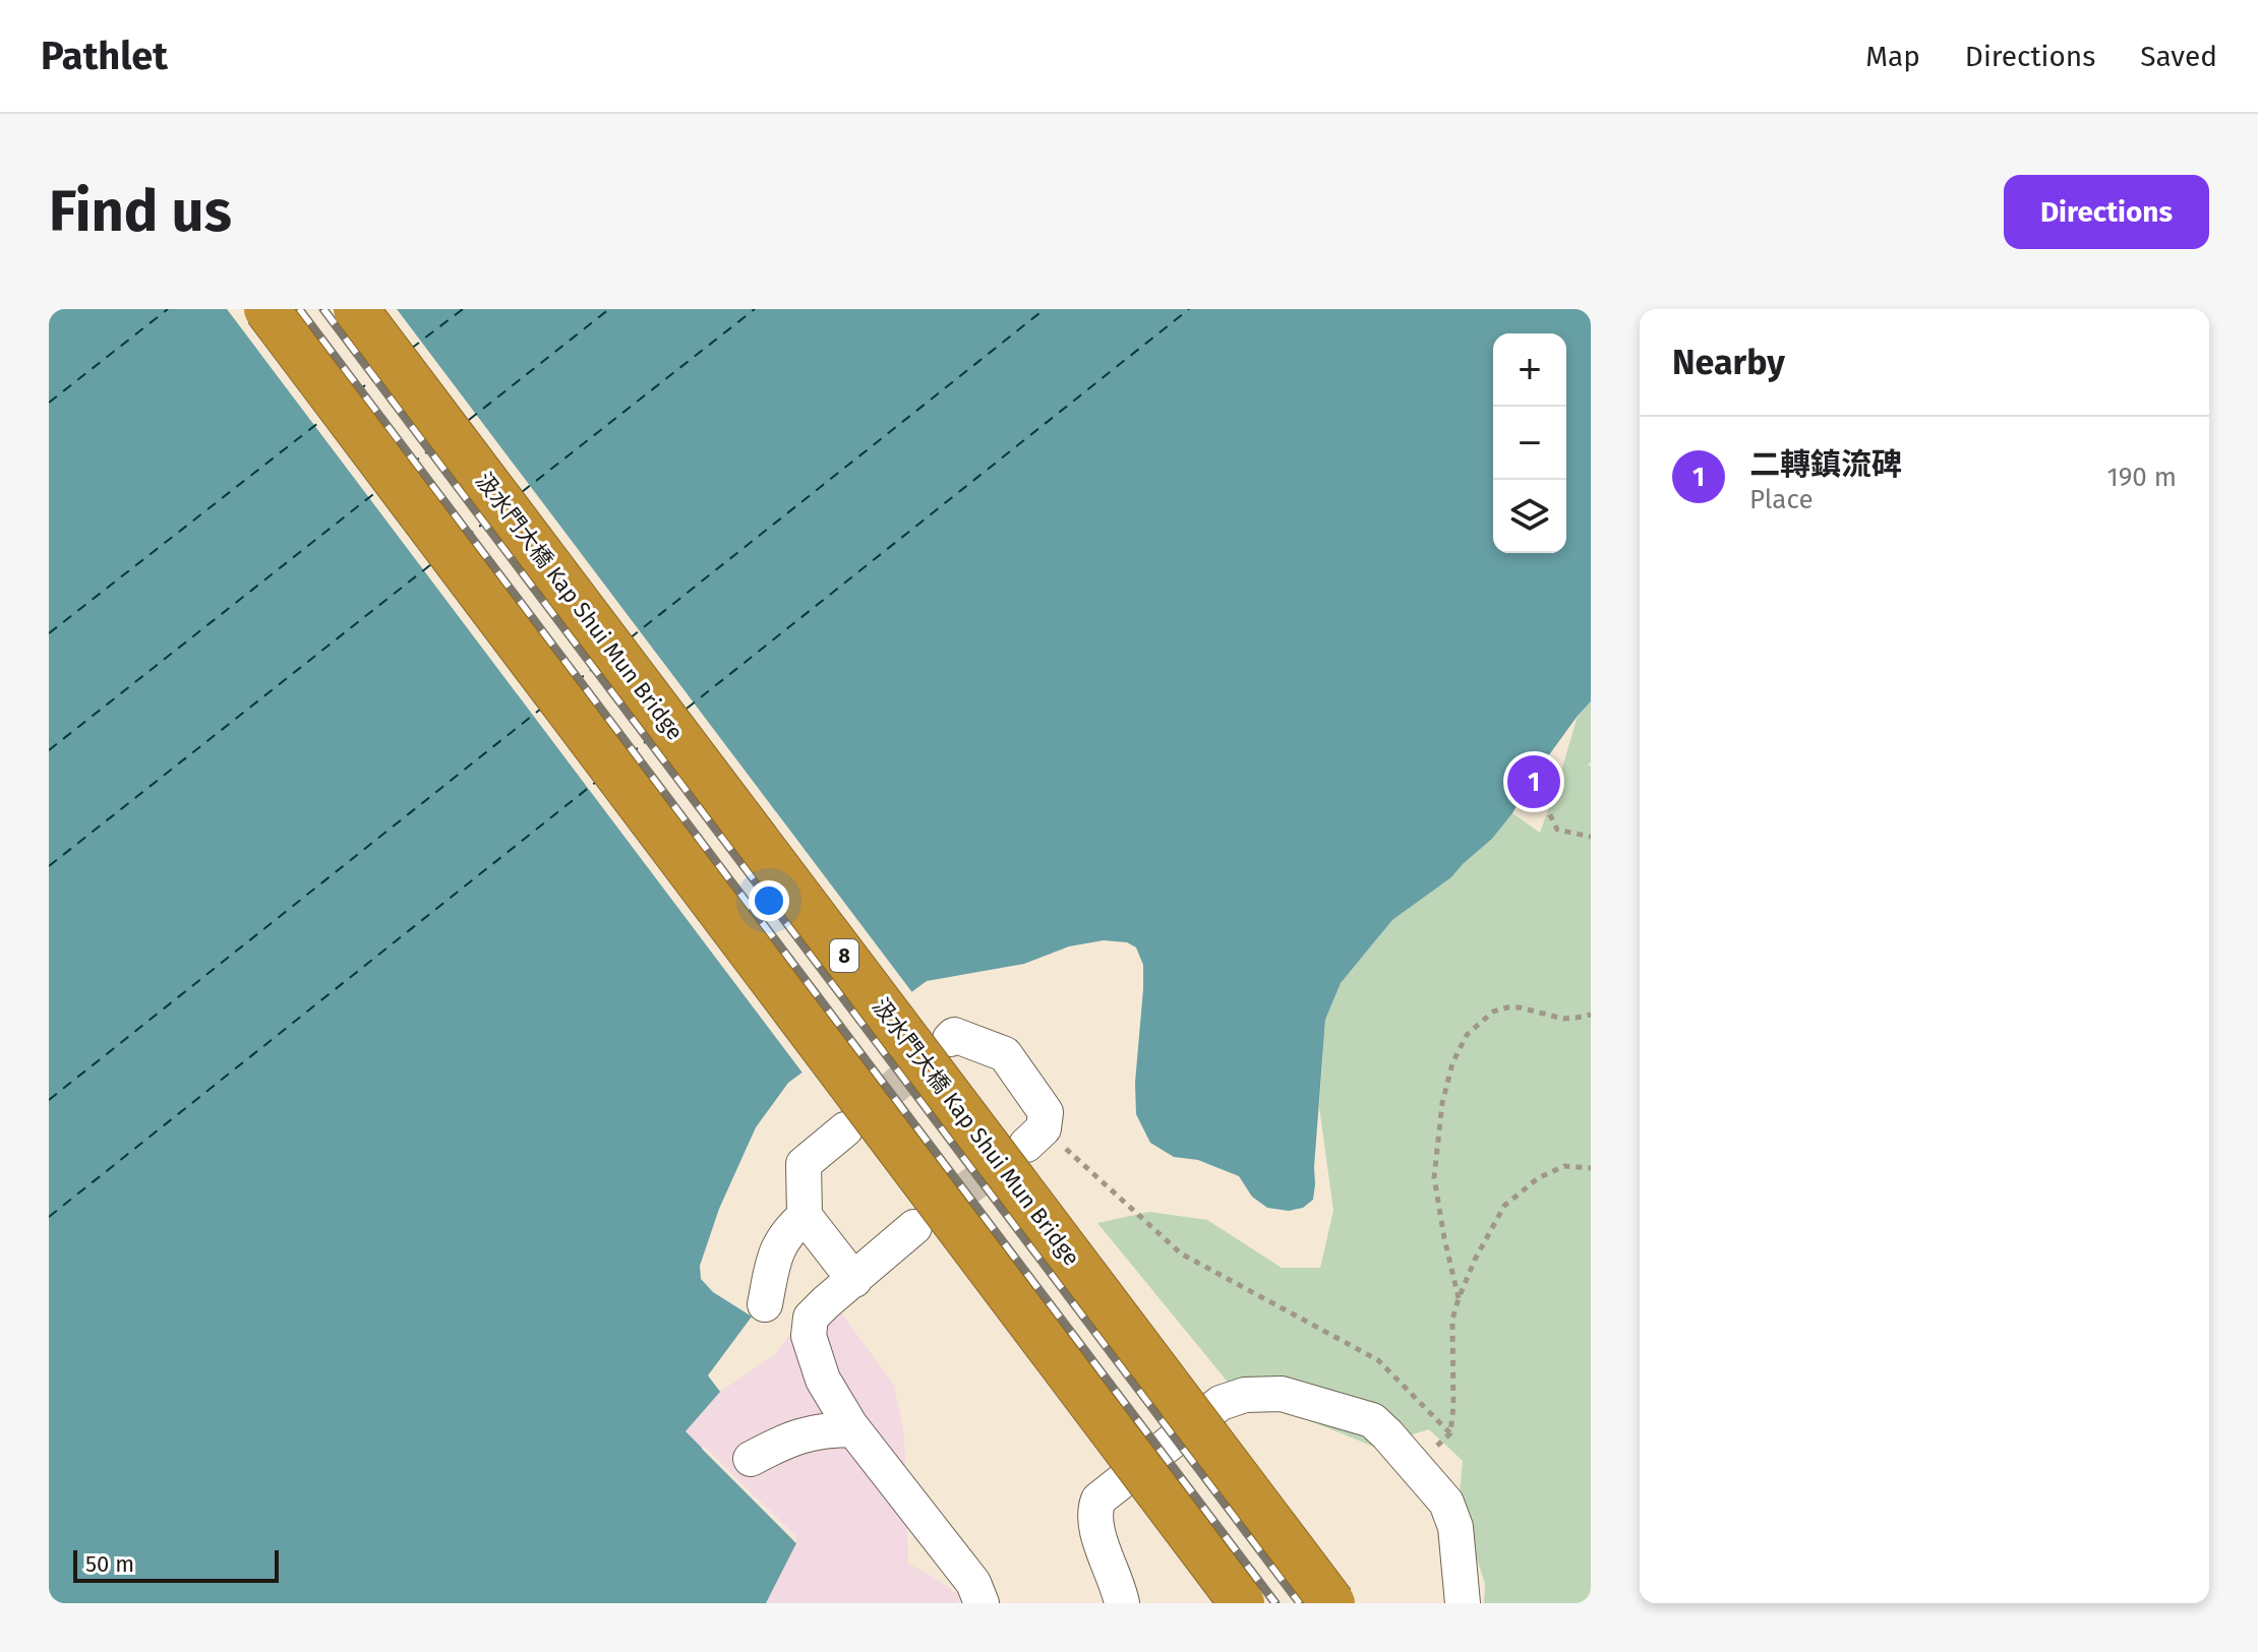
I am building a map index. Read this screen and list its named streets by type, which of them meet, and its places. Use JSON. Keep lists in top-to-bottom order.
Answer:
{
  "streets": {
    "highway": ["汲水門大橋 Kap Shui Mun Bridge", "8"]
  },
  "scale_bar": "50 m",
  "page": {
    "header": "Pathlet",
    "nav": ["Map", "Directions", "Saved"],
    "buttons": "Directions",
    "title": "Find us",
    "heading": "Nearby",
    "map_buttons": ["+", "−"],
    "list": [
      {
        "mark": "1",
        "name": "二轉鎮流碑",
        "note": "Place",
        "value": "190 m"
      }
    ],
    "pins": "1",
    "scale": "50 m"
  }
}
